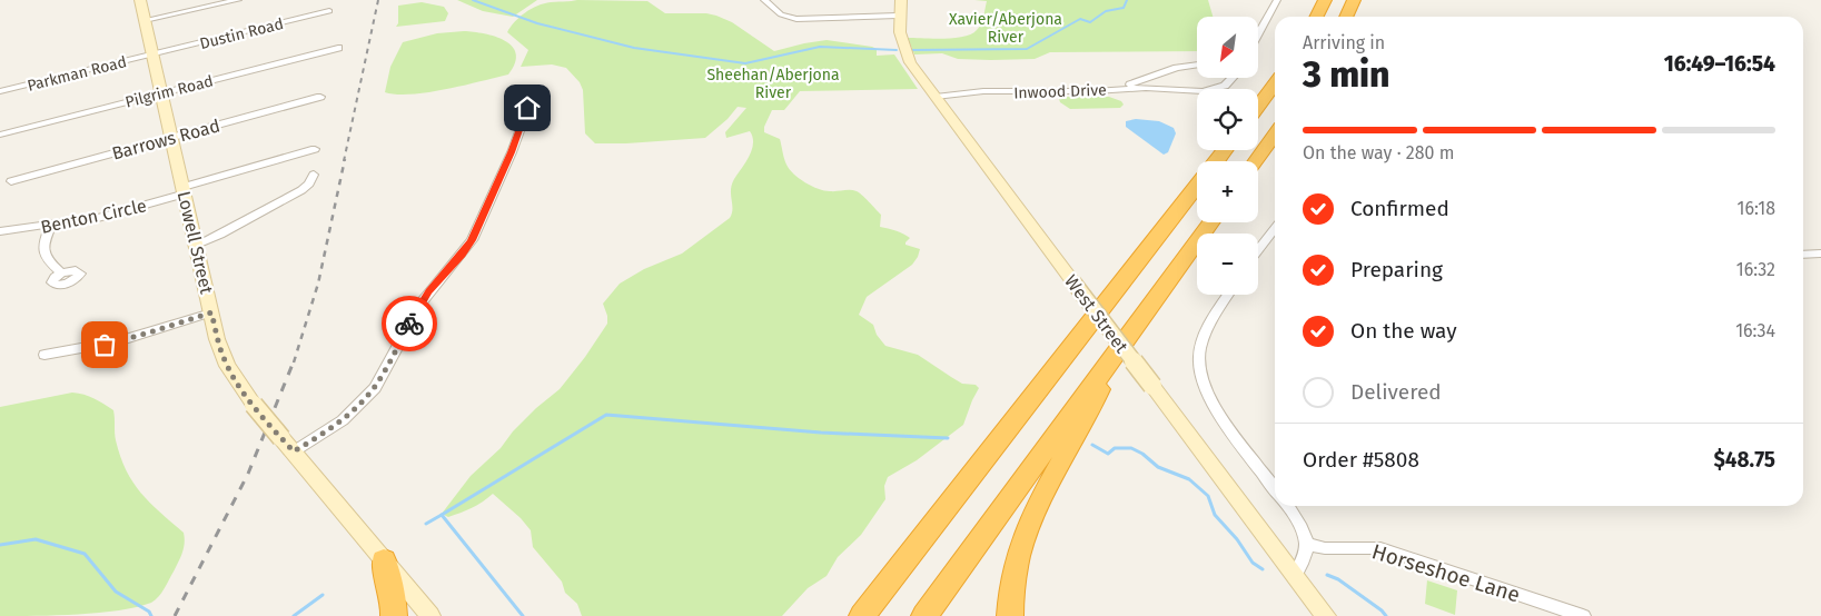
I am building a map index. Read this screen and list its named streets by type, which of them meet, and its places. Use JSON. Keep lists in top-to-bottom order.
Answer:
{
  "streets": {
    "main road": ["Lowell Street", "West Street"],
    "street": [
      "Dustin Road",
      "Parkman Road",
      "Pilgrim Road",
      "Inwood Drive",
      "Barrows Road",
      "Benton Circle",
      "Horseshoe Lane"
    ]
  },
  "crossings": [
    ["Dustin Road", "Parkman Road"],
    ["Dustin Road", "Lowell Street"],
    ["Parkman Road", "Lowell Street"],
    ["Pilgrim Road", "Lowell Street"],
    ["Inwood Drive", "West Street"],
    ["Barrows Road", "Lowell Street"],
    ["Benton Circle", "Lowell Street"]
  ],
  "parks": ["Xavier/Aberjona River", "Sheehan/Aberjona River"],
  "north": "bottom left",
  "page": {
    "map_buttons": ["+", "−"],
    "heading": ["3 min", "Arriving in", "16:49–16:54"],
    "panel": ["Order #5808", "$48.75"],
    "bar": "On the way · 280 m",
    "list": [
      ["Confirmed", "16:18"],
      ["Preparing", "16:32"],
      ["On the way", "16:34"],
      "Delivered"
    ]
  }
}
